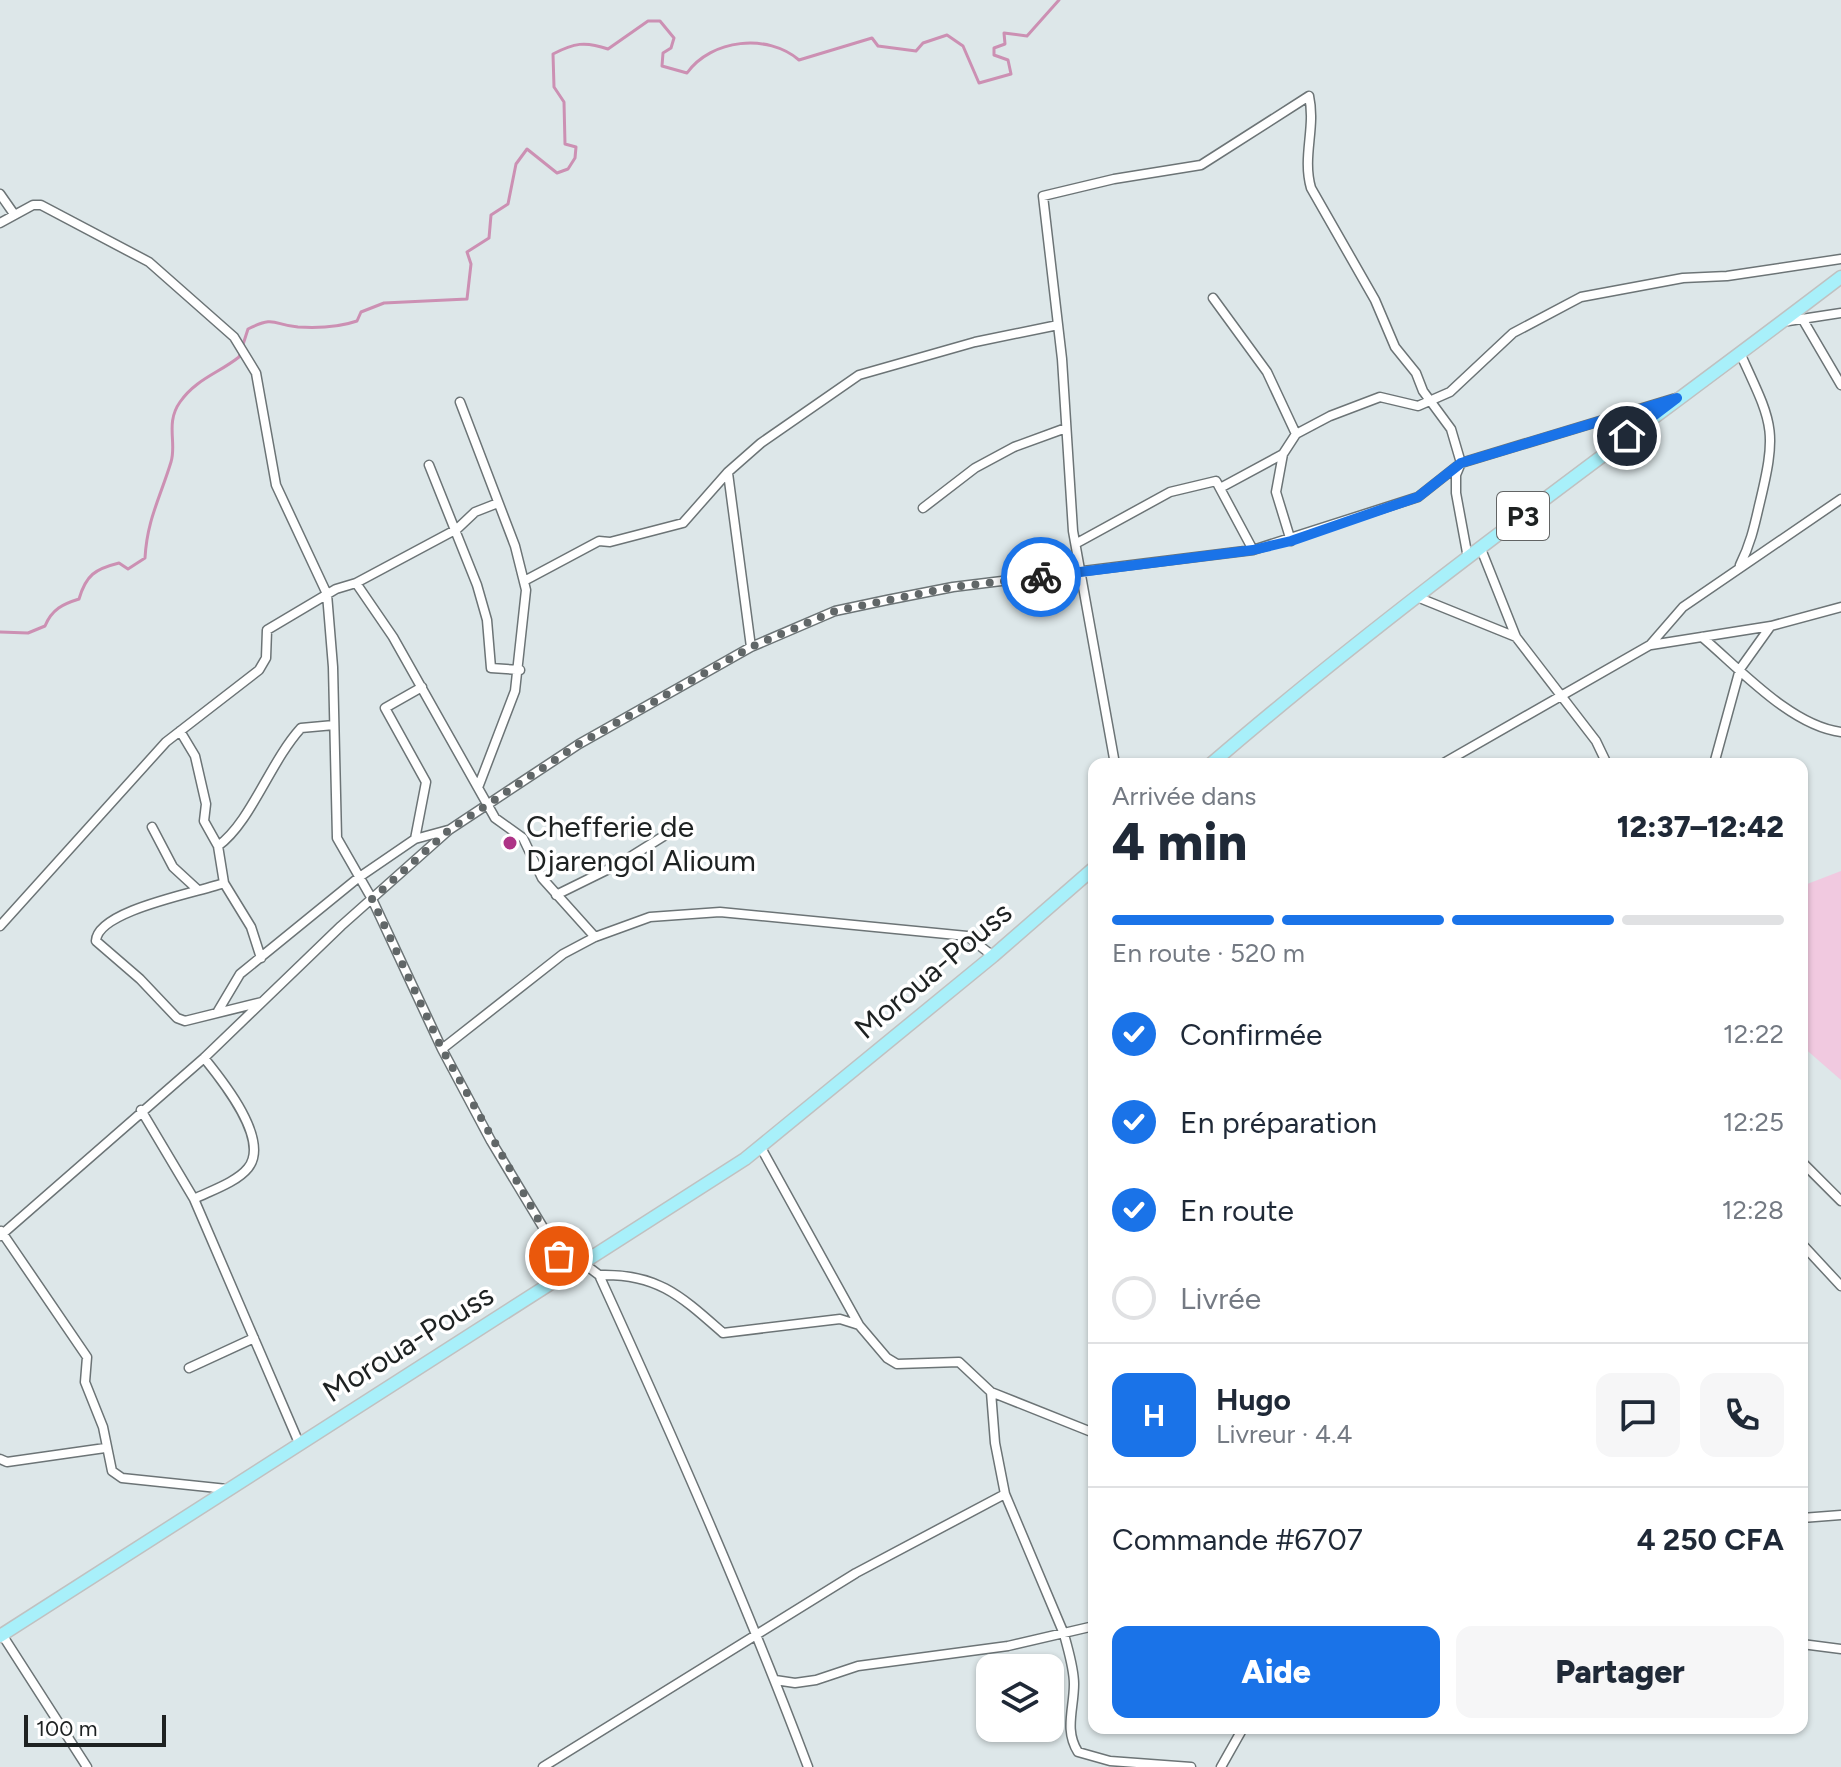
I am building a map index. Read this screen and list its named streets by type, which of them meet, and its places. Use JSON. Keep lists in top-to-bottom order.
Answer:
{
  "streets": {
    "main road": ["P3", "Moroua-Pouss"]
  },
  "places": ["Chefferie de Djarengol Alioum"],
  "scale_bar": "100 m",
  "page": {
    "heading": ["4 min", "Arrivée dans", "12:37–12:42"],
    "panel": [
      "Hugo",
      "Livreur · 4.4",
      "Commande #6707",
      "4 250 CFA"
    ],
    "bar": "En route · 520 m",
    "list": [
      ["Confirmée", "12:22"],
      ["En préparation", "12:25"],
      ["En route", "12:28"],
      "Livrée"
    ],
    "round": "H",
    "buttons": ["Aide", "Partager"],
    "scale": "100 m"
  }
}
